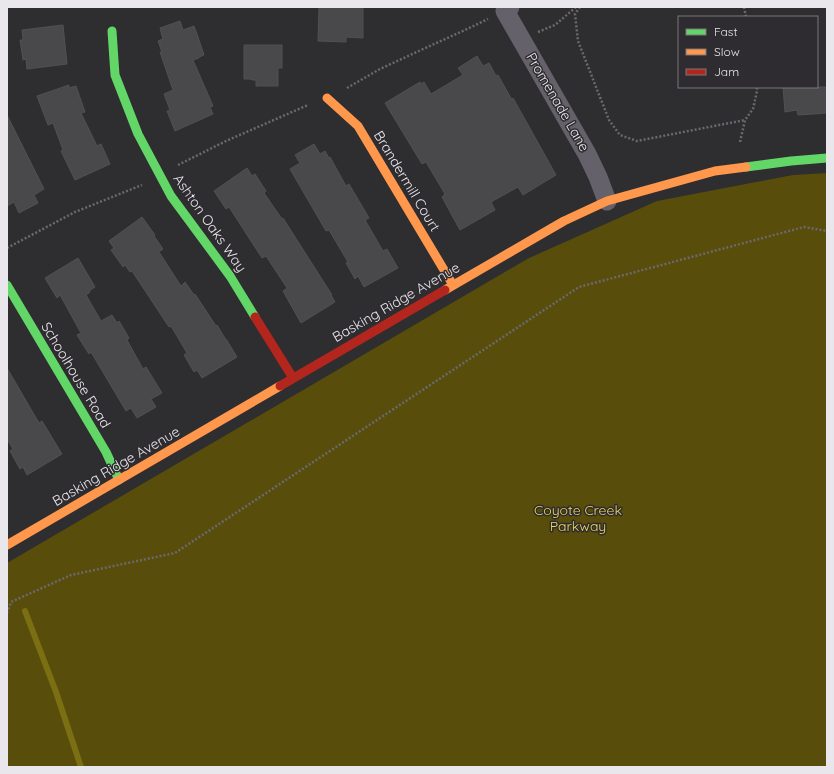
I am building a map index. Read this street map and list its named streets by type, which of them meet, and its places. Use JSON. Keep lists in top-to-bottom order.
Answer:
{
  "streets": {
    "street": [
      "Promenade Lane",
      "Brandermill Court",
      "Ashton Oaks Way",
      "Basking Ridge Avenue",
      "Schoolhouse Road"
    ]
  },
  "crossings": [
    ["Promenade Lane", "Basking Ridge Avenue"],
    ["Brandermill Court", "Basking Ridge Avenue"],
    ["Ashton Oaks Way", "Basking Ridge Avenue"],
    ["Basking Ridge Avenue", "Schoolhouse Road"]
  ],
  "parks": ["Coyote Creek Parkway"],
  "legend": ["Fast", "Slow", "Jam"]
}
